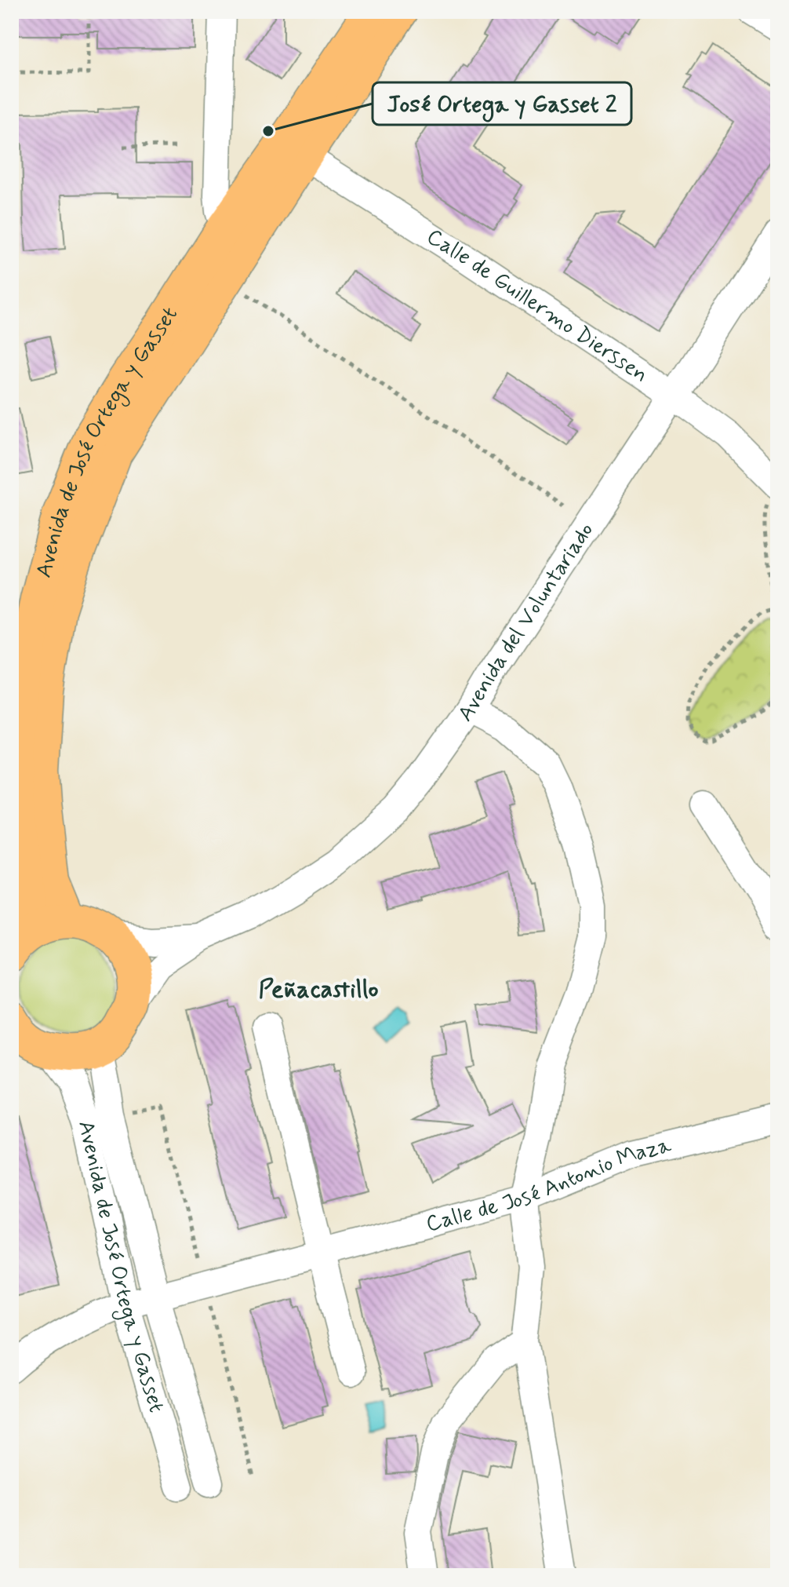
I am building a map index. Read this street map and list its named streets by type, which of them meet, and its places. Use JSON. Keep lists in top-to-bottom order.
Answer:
{
  "streets": {
    "main road": ["Avenida de José Ortega y Gasset"],
    "street": ["Calle de Guillermo Dierssen", "Avenida del Voluntariado", "Calle de José Antonio Maza"]
  },
  "crossings": [
    ["Calle de Guillermo Dierssen", "Avenida de José Ortega y Gasset"],
    ["Calle de Guillermo Dierssen", "Avenida del Voluntariado"],
    ["Avenida de José Ortega y Gasset", "Calle de José Antonio Maza"]
  ],
  "districts": ["Peñacastillo"],
  "places": ["José Ortega y Gasset 2"]
}
